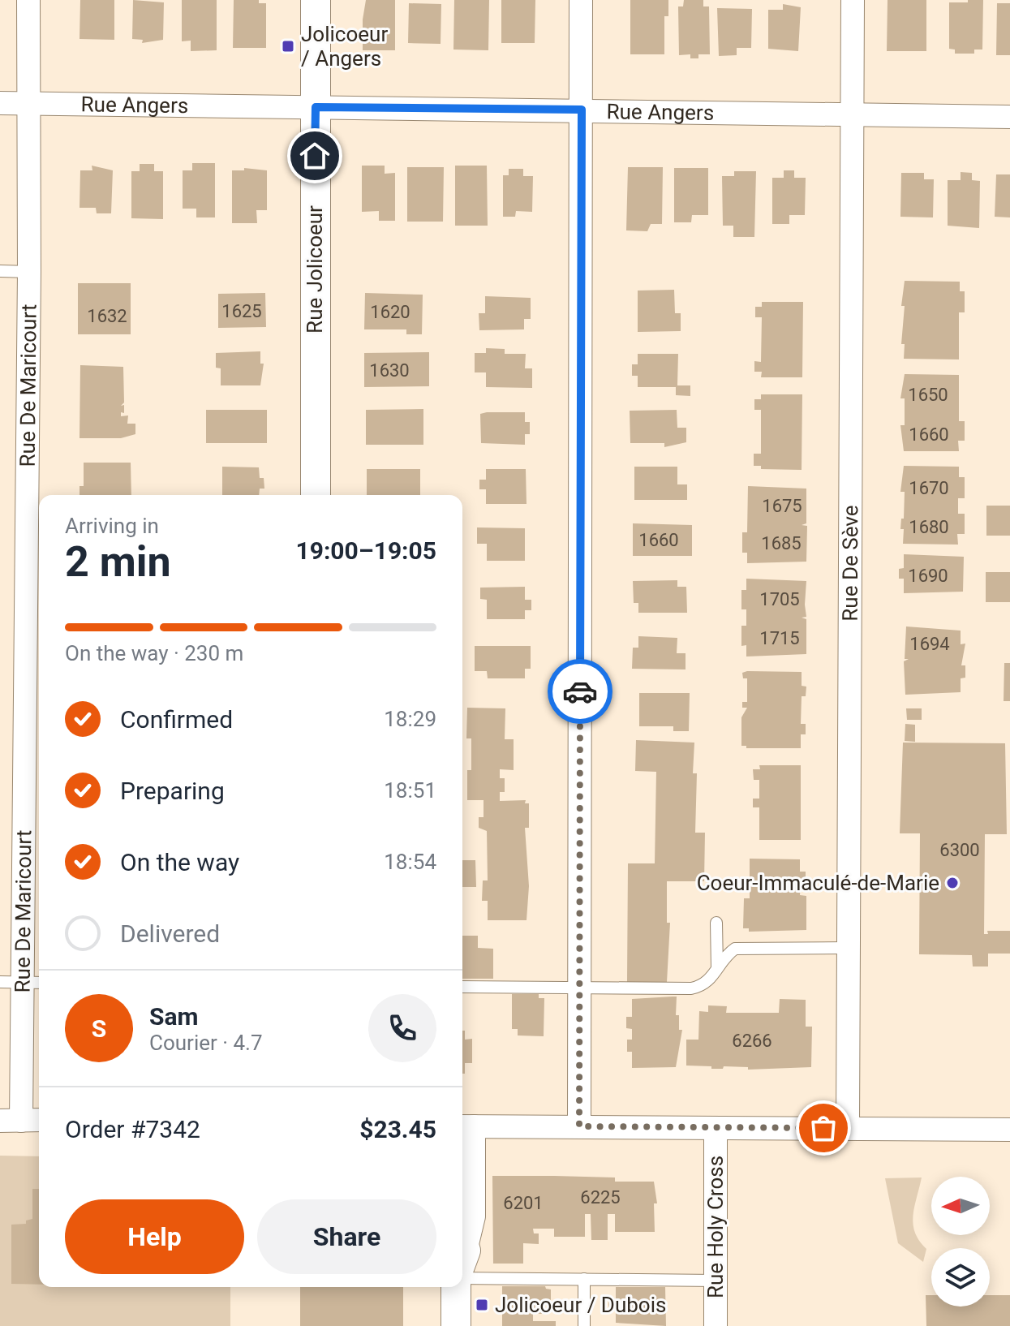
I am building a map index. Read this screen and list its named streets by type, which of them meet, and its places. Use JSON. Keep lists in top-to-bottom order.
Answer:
{
  "streets": {
    "street": [
      "Rue Angers",
      "Rue Jolicoeur",
      "Rue De Maricourt",
      "Rue De Sève",
      "Rue Holy Cross"
    ]
  },
  "crossings": [
    ["Rue Angers", "Rue Jolicoeur"],
    ["Rue Angers", "Rue De Maricourt"],
    ["Rue Angers", "Rue De Sève"]
  ],
  "places": {
    "transit": ["Jolicoeur / Angers", "Jolicoeur / Dubois"],
    "other": ["Coeur-Immaculé-de-Marie"]
  },
  "house_numbers": [
    "1625",
    "1620",
    "1632",
    "1630",
    "1650",
    "1660",
    "1670",
    "1675",
    "1680",
    "1660",
    "1685",
    "1690",
    "1705",
    "1715",
    "1694",
    "6300",
    "6266",
    "6225",
    "6201"
  ],
  "north": "left",
  "page": {
    "heading": ["2 min", "Arriving in", "19:00–19:05"],
    "panel": [
      "Sam",
      "Courier · 4.7",
      "Order #7342",
      "$23.45"
    ],
    "bar": "On the way · 230 m",
    "list": [
      ["Confirmed", "18:29"],
      ["Preparing", "18:51"],
      ["On the way", "18:54"],
      "Delivered"
    ],
    "round": "S",
    "buttons": ["Help", "Share"]
  }
}
